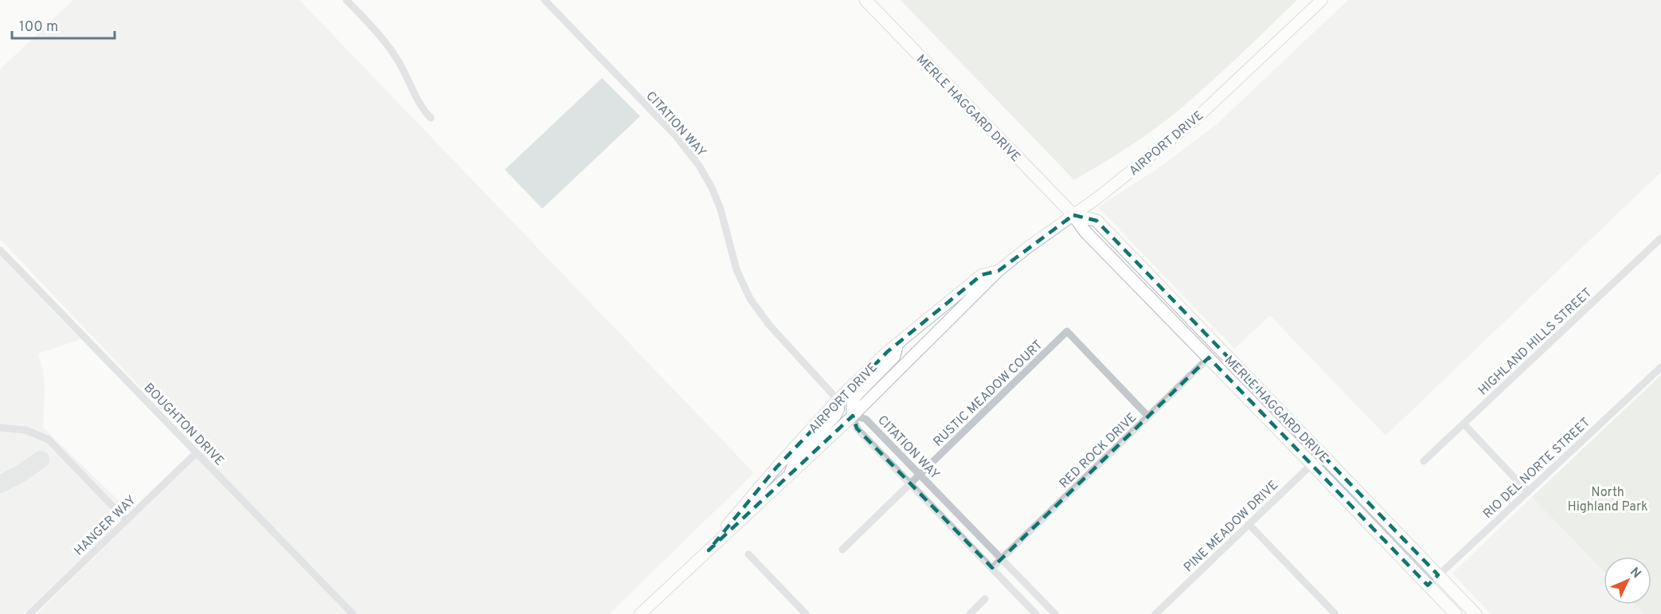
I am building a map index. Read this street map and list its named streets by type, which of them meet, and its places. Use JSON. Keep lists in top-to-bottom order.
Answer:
{
  "streets": {
    "main road": ["MERLE HAGGARD DRIVE", "AIRPORT DRIVE"],
    "street": [
      "CITATION WAY",
      "HIGHLAND HILLS STREET",
      "RUSTIC MEADOW COURT",
      "BOUGHTON DRIVE",
      "RED ROCK DRIVE",
      "RIO DEL NORTE STREET",
      "HANGER WAY",
      "PINE MEADOW DRIVE"
    ]
  },
  "crossings": [
    ["MERLE HAGGARD DRIVE", "AIRPORT DRIVE"],
    ["MERLE HAGGARD DRIVE", "RED ROCK DRIVE"],
    ["MERLE HAGGARD DRIVE", "RIO DEL NORTE STREET"],
    ["MERLE HAGGARD DRIVE", "PINE MEADOW DRIVE"],
    ["CITATION WAY", "AIRPORT DRIVE"],
    ["CITATION WAY", "RUSTIC MEADOW COURT"],
    ["CITATION WAY", "RED ROCK DRIVE"],
    ["RUSTIC MEADOW COURT", "RED ROCK DRIVE"],
    ["BOUGHTON DRIVE", "HANGER WAY"]
  ],
  "parks": ["North Highland Park"],
  "scale_bar": "100 m",
  "north": "top right"
}
